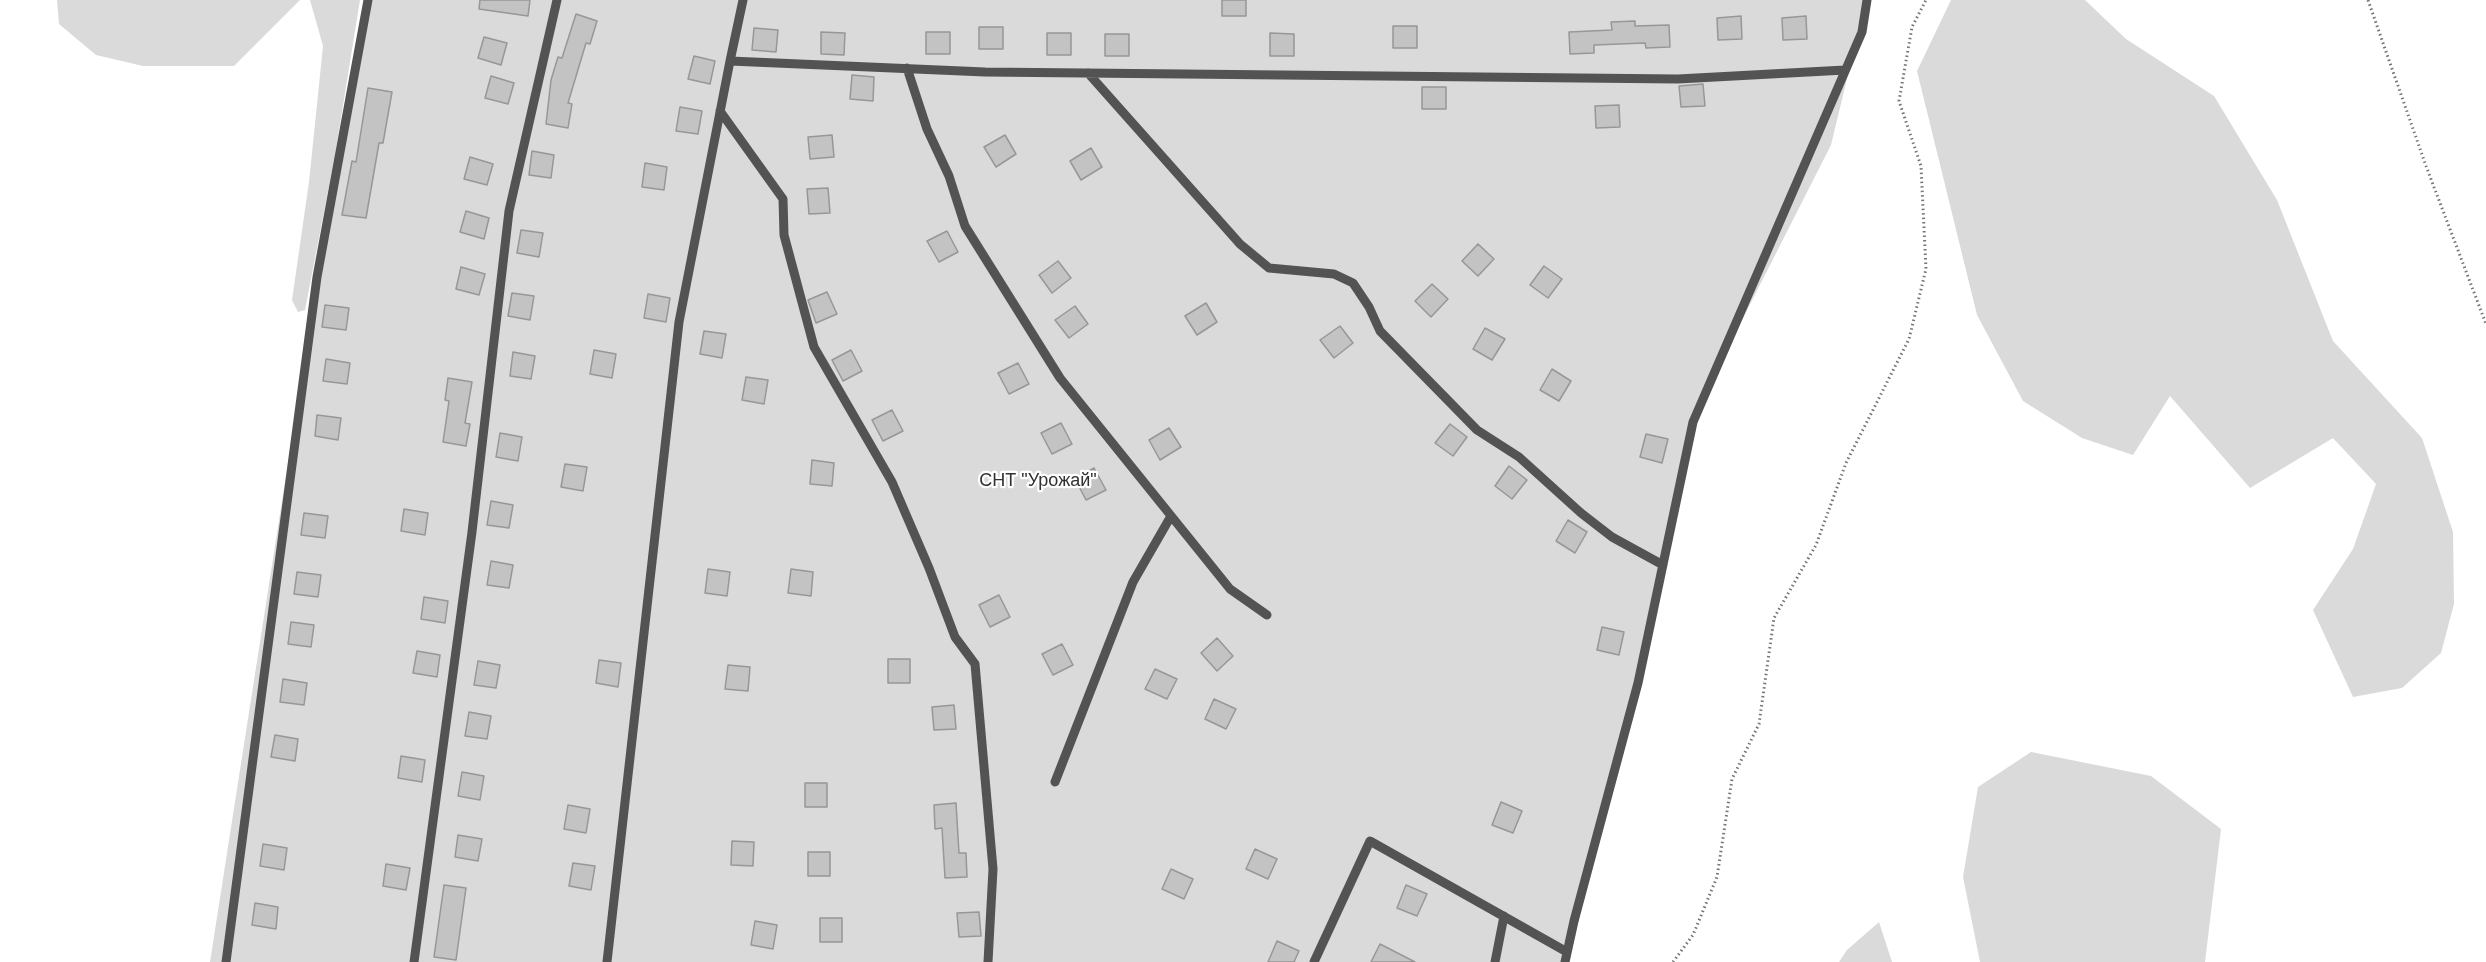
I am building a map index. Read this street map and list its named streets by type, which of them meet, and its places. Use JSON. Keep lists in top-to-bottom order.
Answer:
{
  "parks": ["СНТ \"Урожай\""]
}
